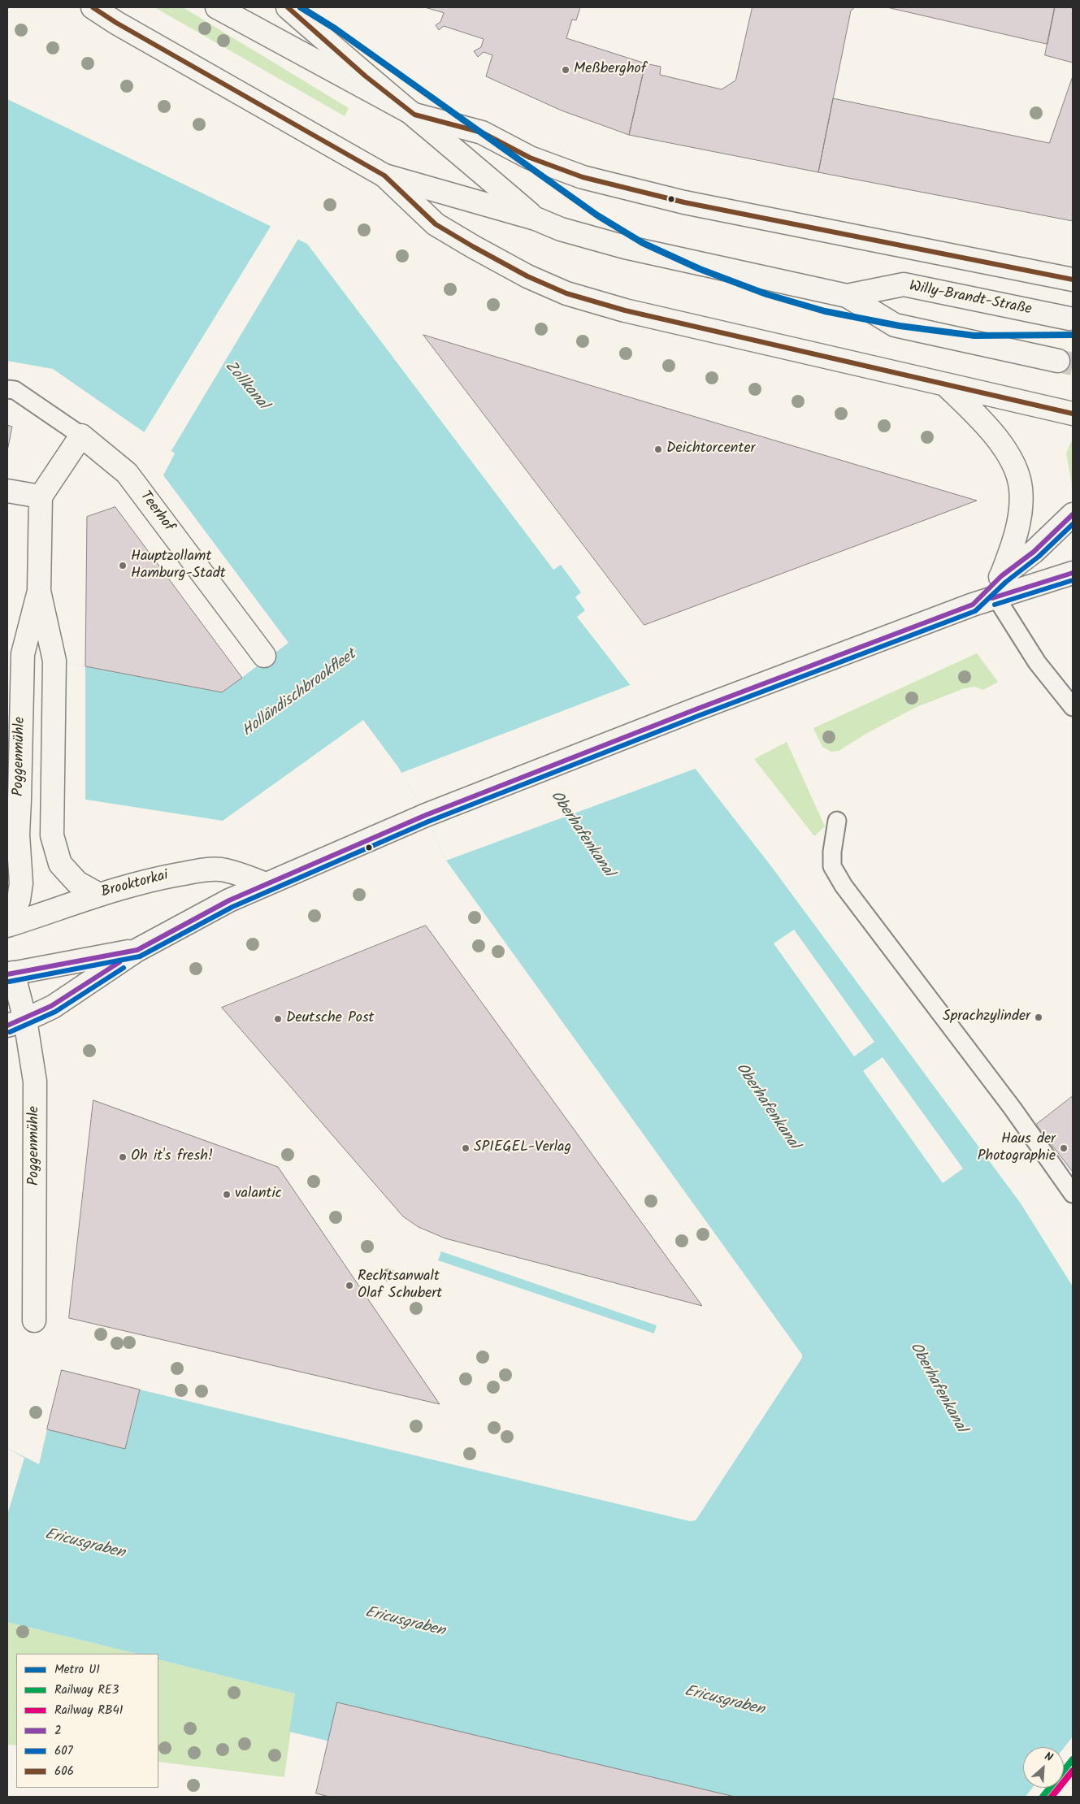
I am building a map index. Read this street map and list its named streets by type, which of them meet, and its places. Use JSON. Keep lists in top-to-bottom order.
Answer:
{
  "streets": {
    "main road": [
      "Willy-Brandt-Straße",
      "Teerhof",
      "Poggenmühle",
      "Brooktorkai"
    ]
  },
  "crossings": [
    ["Poggenmühle", "Brooktorkai"]
  ],
  "water": [
    "Zollkanal",
    "Holländischbrookfleet",
    "Oberhafenkanal",
    "Ericusgraben"
  ],
  "places": [
    "Meßberghof",
    "Deichtorcenter",
    "Hauptzollamt Hamburg-Stadt",
    "Sprachzylinder",
    "Deutsche Post",
    "SPIEGEL-Verlag",
    "Haus der Photographie",
    "Oh it's fresh!",
    "valantic",
    "Rechtsanwalt Olaf Schubert"
  ],
  "lines": [
    "metro line U1",
    "transit line 606",
    "transit line 2",
    "transit line 607",
    "rail line RE3",
    "rail line RB41"
  ],
  "legend": [
    "Metro U1",
    "Railway RE3",
    "Railway RB41",
    "2",
    "607",
    "606"
  ],
  "north": "top right"
}
